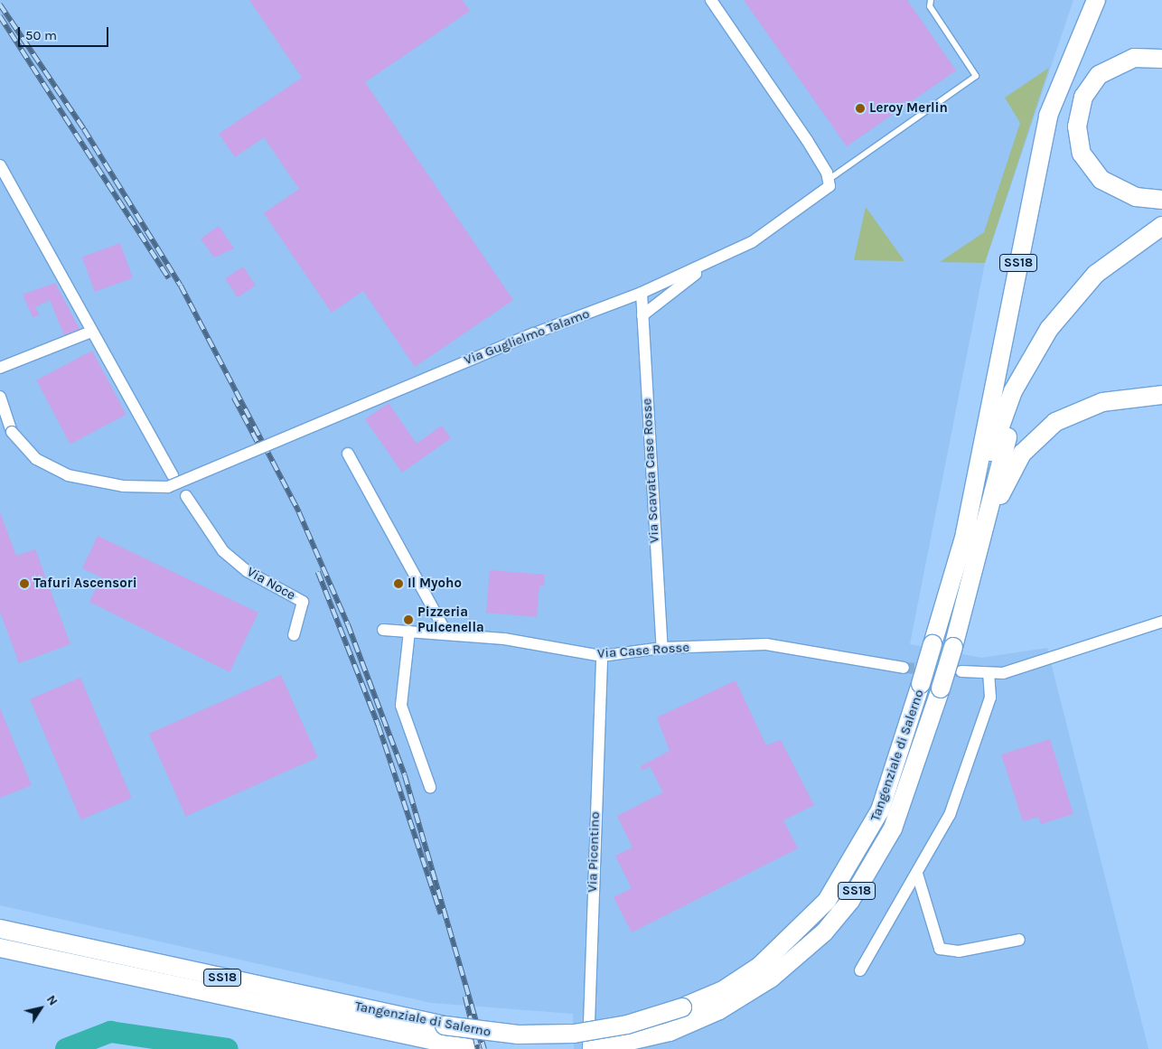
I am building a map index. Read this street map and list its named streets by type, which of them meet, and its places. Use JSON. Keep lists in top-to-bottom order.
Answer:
{
  "streets": {
    "highway": ["SS18", "Tangenziale di Salerno"],
    "street": [
      "Via Guglielmo Talamo",
      "Via Scavata Case Rosse",
      "Via Noce",
      "Via Case Rosse",
      "Via Picentino"
    ]
  },
  "crossings": [
    ["SS18", "Tangenziale di Salerno"],
    ["Via Guglielmo Talamo", "Via Scavata Case Rosse"],
    ["Via Scavata Case Rosse", "Via Case Rosse"],
    ["Via Case Rosse", "Via Picentino"]
  ],
  "places": [
    "Leroy Merlin",
    "Tafuri Ascensori",
    "Il Myoho",
    "Pizzeria Pulcenella"
  ],
  "scale_bar": "50 m",
  "north": "top right"
}
